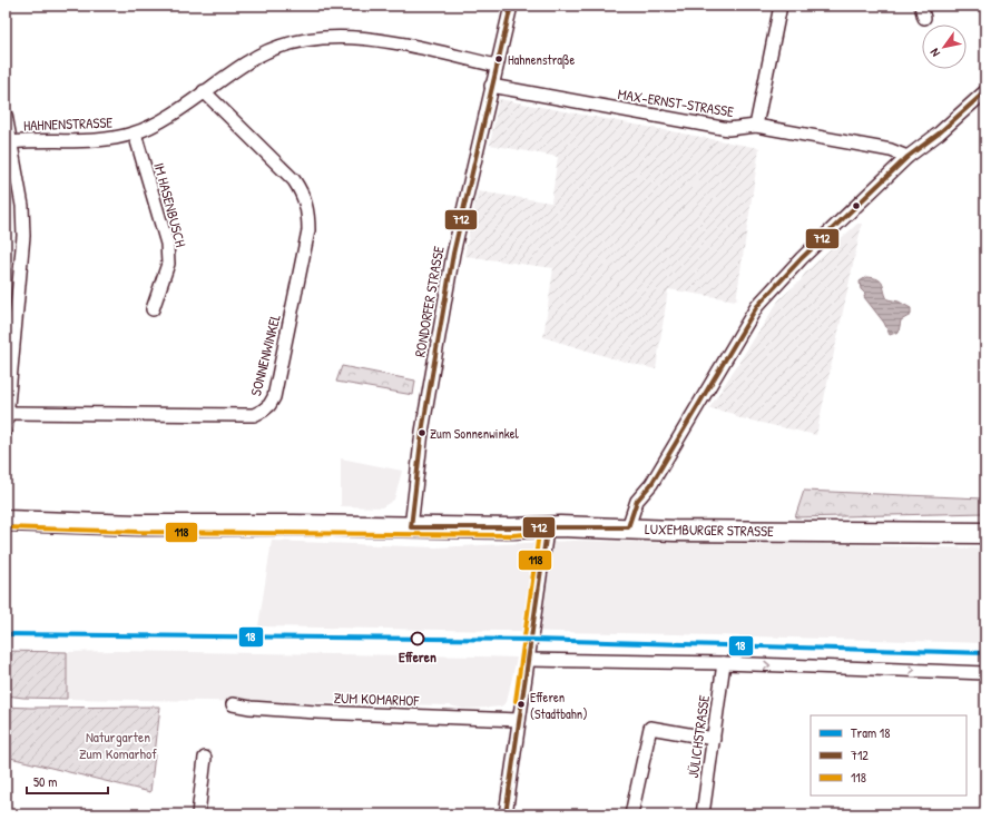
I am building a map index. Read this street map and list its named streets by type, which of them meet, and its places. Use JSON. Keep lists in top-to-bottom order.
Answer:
{
  "streets": {
    "main road": ["LUXEMBURGER STRASSE"],
    "street": [
      "MAX-ERNST-STRASSE",
      "HAHNENSTRASSE",
      "IM HASENBUSCH",
      "RONDORFER STRASSE",
      "SONNENWINKEL",
      "ZUM KOMARHOF",
      "JÜLICHSTRASSE"
    ]
  },
  "crossings": [
    ["MAX-ERNST-STRASSE", "RONDORFER STRASSE"],
    ["HAHNENSTRASSE", "IM HASENBUSCH"],
    ["HAHNENSTRASSE", "RONDORFER STRASSE"],
    ["HAHNENSTRASSE", "SONNENWINKEL"],
    ["RONDORFER STRASSE", "LUXEMBURGER STRASSE"]
  ],
  "parks": ["Naturgarten Zum Komarhof"],
  "places": [
    "Hahnenstraße",
    "Zum Sonnenwinkel",
    "Efferen",
    "Efferen (Stadtbahn)"
  ],
  "lines": ["transit line 712", "transit line 118", "tram line 18"],
  "legend": ["Tram 18", "712", "118"],
  "scale_bar": "50 m",
  "north": "bottom left"
}
